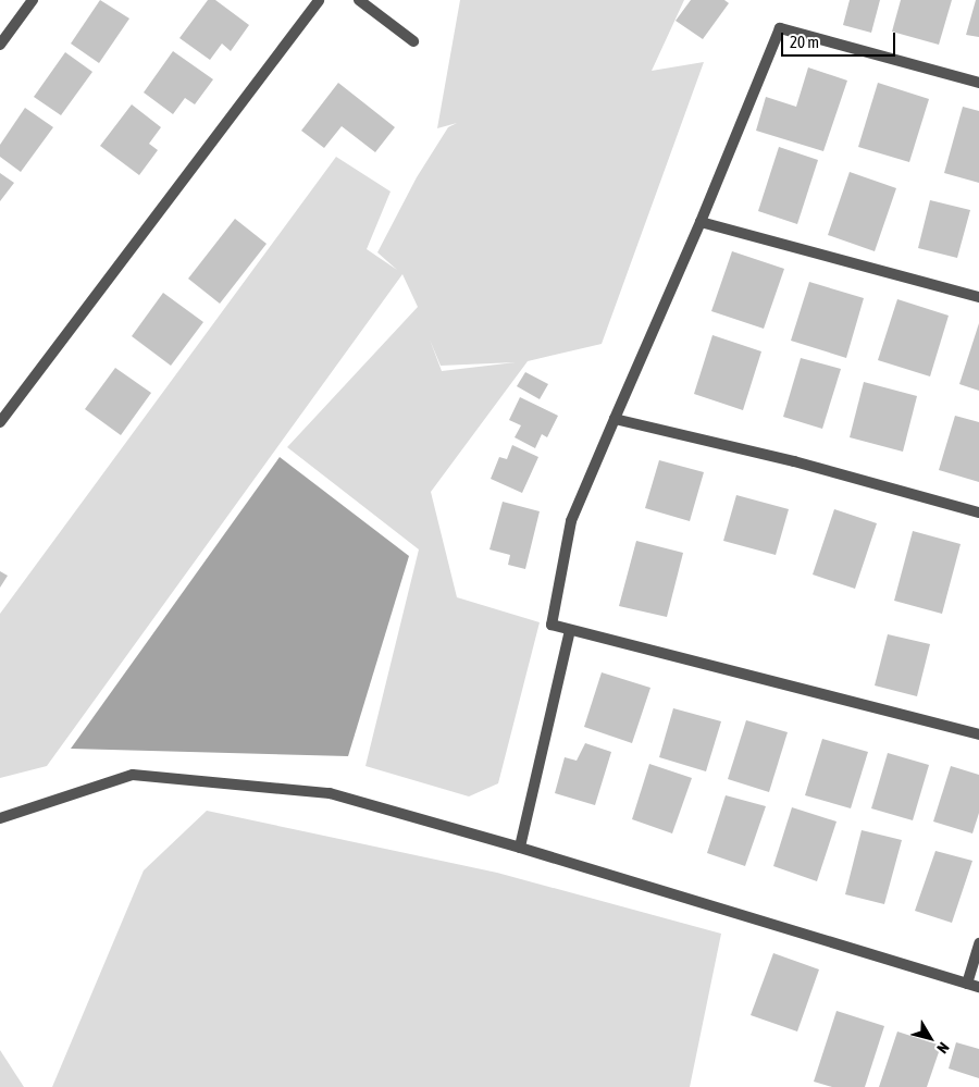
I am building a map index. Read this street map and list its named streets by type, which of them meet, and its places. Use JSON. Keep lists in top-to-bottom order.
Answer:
{
  "scale_bar": "20 m",
  "north": "bottom right"
}
